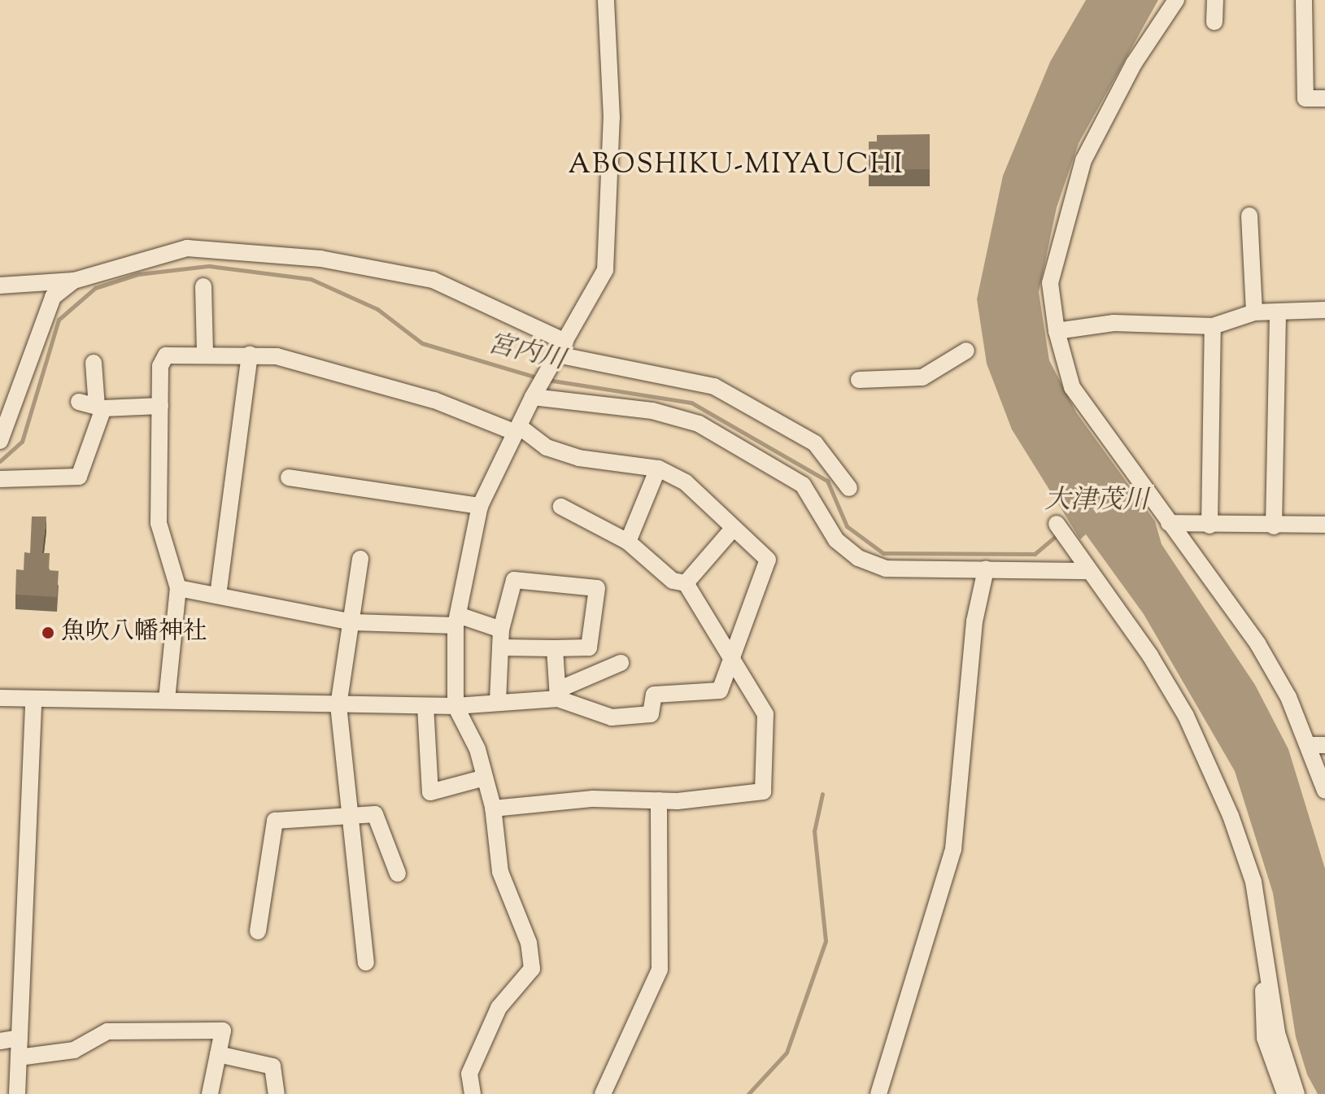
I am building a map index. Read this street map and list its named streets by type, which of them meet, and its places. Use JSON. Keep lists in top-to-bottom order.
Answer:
{
  "districts": ["ABOSHIKU-MIYAUCHI"],
  "water": ["宮内川", "大津茂川"],
  "places": ["魚吹八幡神社"]
}
